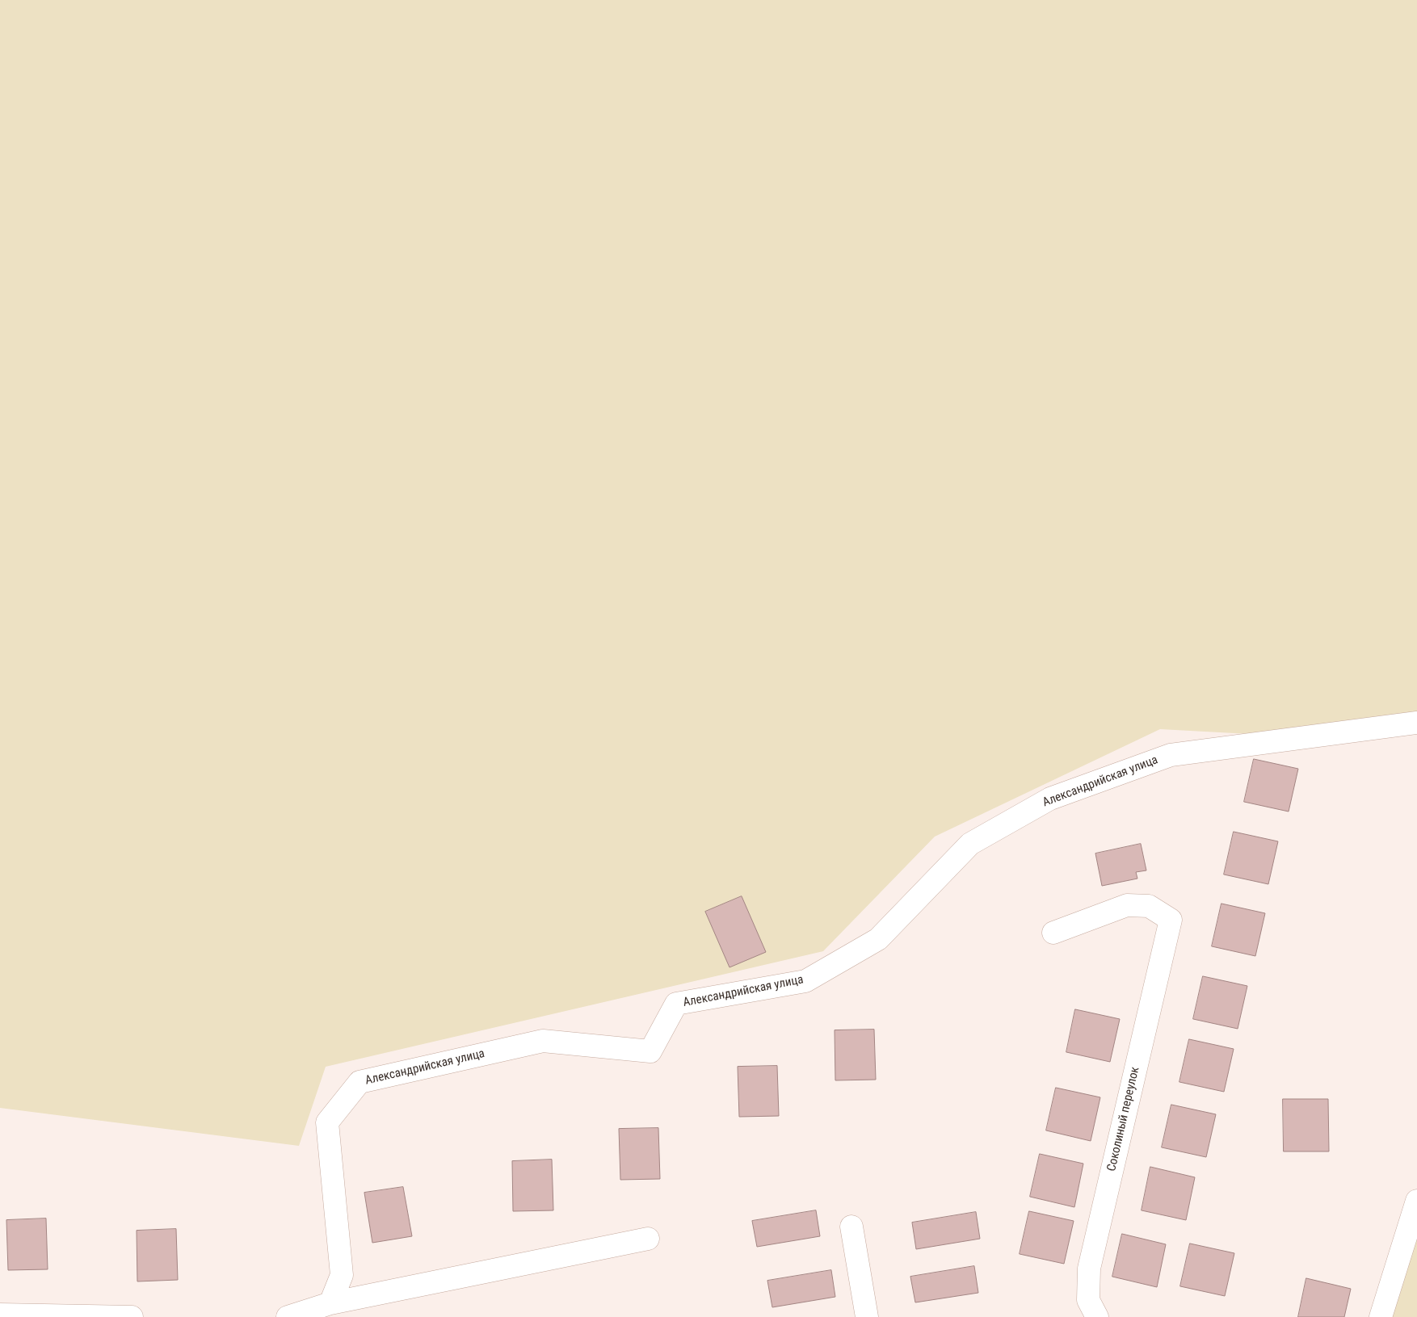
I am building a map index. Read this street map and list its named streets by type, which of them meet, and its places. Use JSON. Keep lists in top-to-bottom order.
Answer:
{
  "streets": {
    "street": ["Александрийская улица", "Соколиный переулок"]
  }
}
